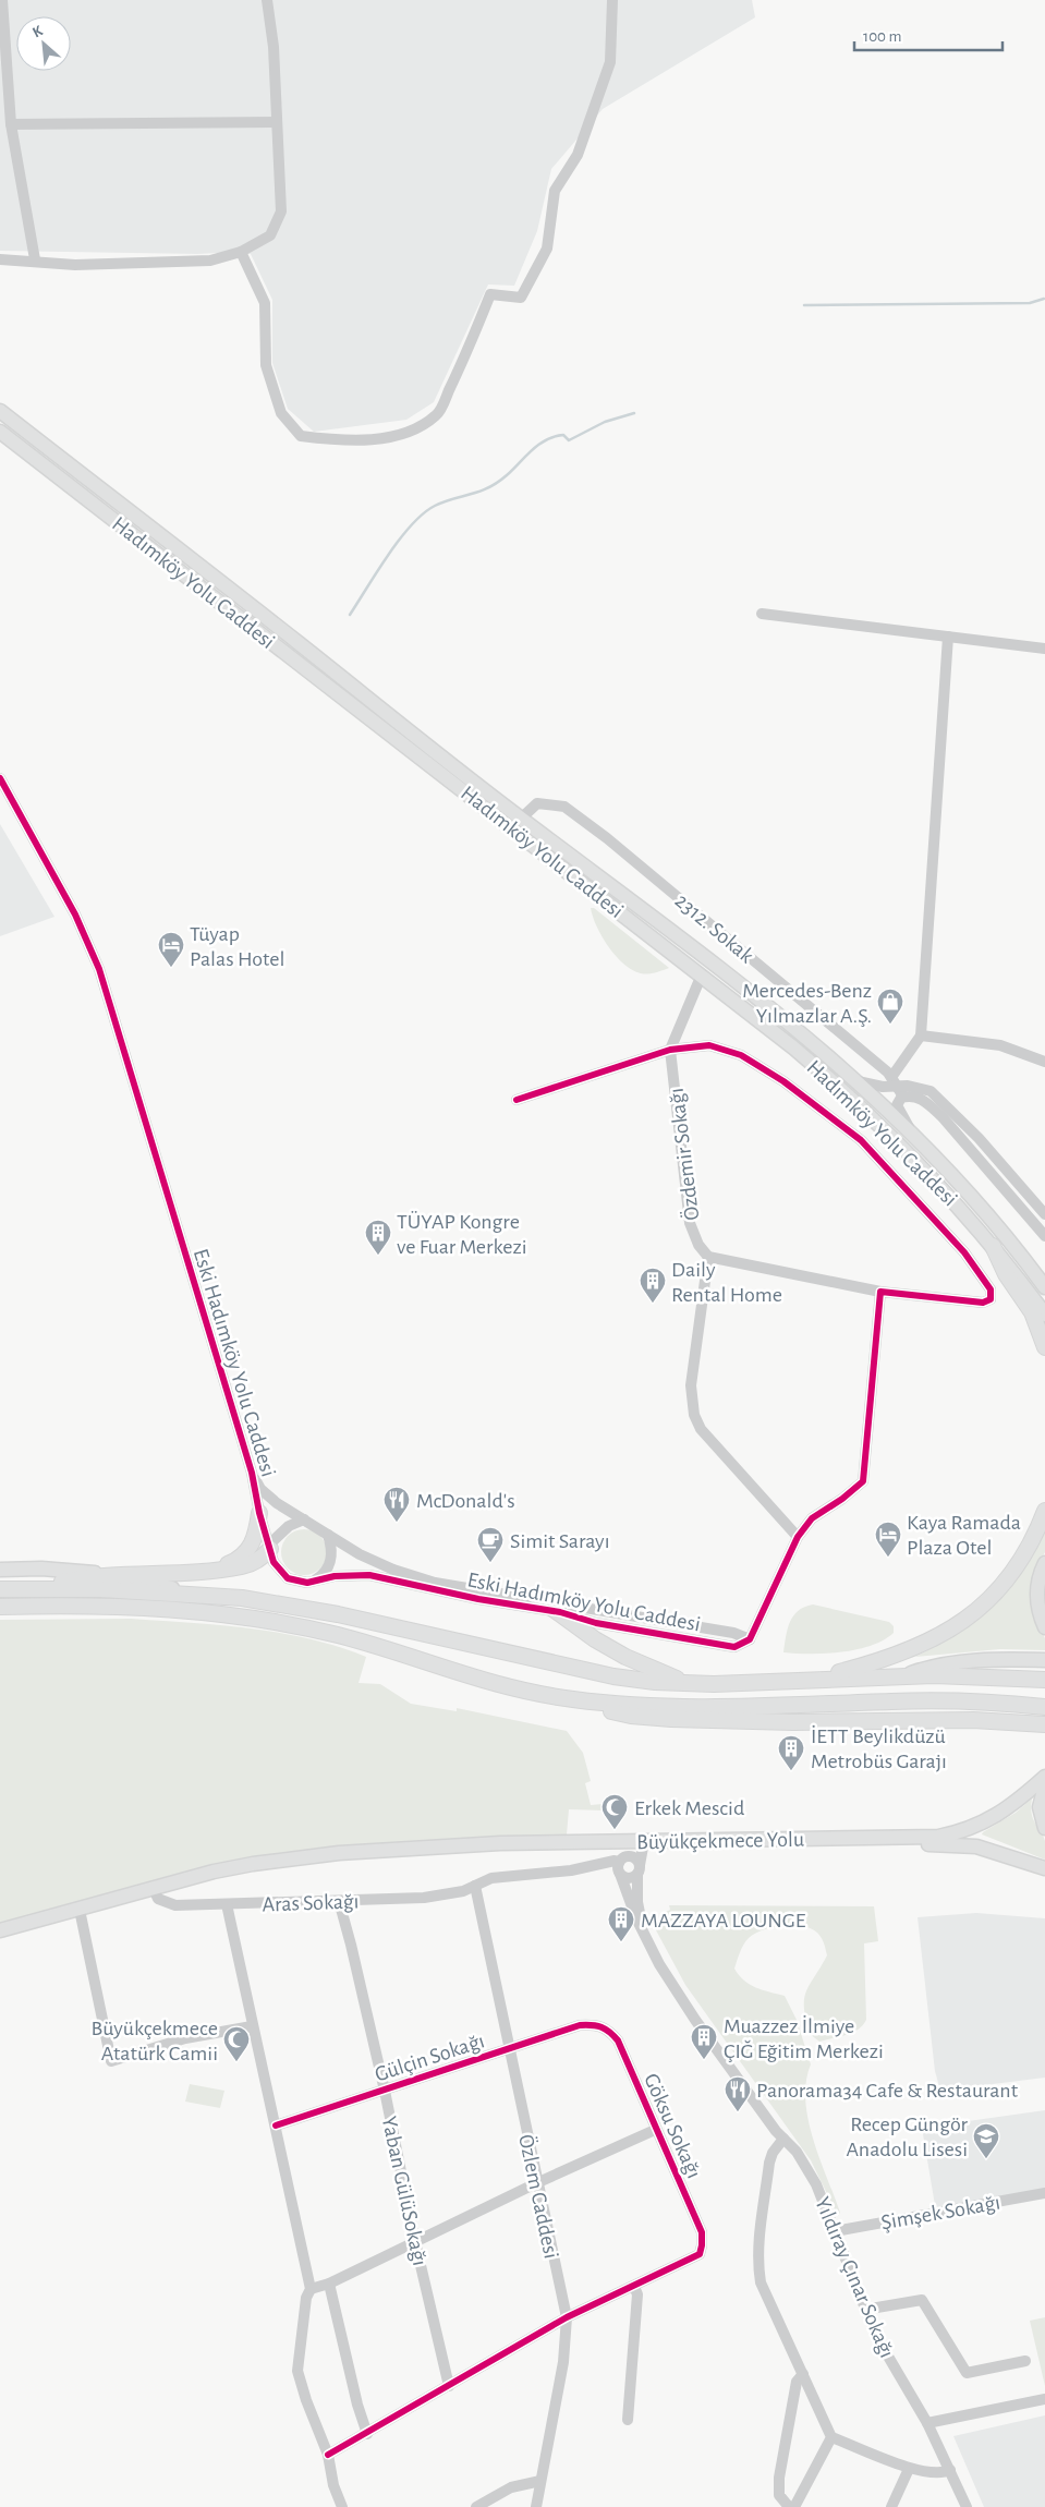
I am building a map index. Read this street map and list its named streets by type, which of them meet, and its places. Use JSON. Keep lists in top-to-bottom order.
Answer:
{
  "streets": {
    "main road": ["Hadımköy Yolu Caddesi", "Büyükçekmece Yolu"],
    "street": [
      "2312. Sokak",
      "Özdemir Sokağı",
      "Eski Hadımköy Yolu Caddesi",
      "Aras Sokağı",
      "Gülçin Sokağı",
      "Göksu Sokağı",
      "Yaban GülüSokağı",
      "Özlem Caddesi",
      "Şimşek Sokağı",
      "Yıldıray Çınar Sokağı"
    ]
  },
  "crossings": [
    ["Hadımköy Yolu Caddesi", "2312. Sokak"],
    ["Hadımköy Yolu Caddesi", "Özdemir Sokağı"],
    ["Büyükçekmece Yolu", "Aras Sokağı"],
    ["Büyükçekmece Yolu", "Yıldıray Çınar Sokağı"],
    ["Aras Sokağı", "Yaban GülüSokağı"],
    ["Aras Sokağı", "Özlem Caddesi"],
    ["Aras Sokağı", "Yıldıray Çınar Sokağı"],
    ["Gülçin Sokağı", "Göksu Sokağı"],
    ["Gülçin Sokağı", "Yaban GülüSokağı"],
    ["Gülçin Sokağı", "Özlem Caddesi"],
    ["Şimşek Sokağı", "Yıldıray Çınar Sokağı"]
  ],
  "places": {
    "hotel": ["Tüyap Palas Hotel", "Kaya Ramada Plaza Otel"],
    "shop": ["Mercedes-Benz Yılmazlar A.Ş."],
    "building": [
      "TÜYAP Kongre ve Fuar Merkezi",
      "Daily Rental Home",
      "İETT Beylikdüzü Metrobüs Garajı",
      "MAZZAYA LOUNGE",
      "Muazzez İlmiye ÇIĞ Eğitim Merkezi"
    ],
    "restaurant": ["McDonald's", "Panorama34 Cafe & Restaurant"],
    "cafe": ["Simit Sarayı"],
    "mosque": ["Erkek Mescid", "Büyükçekmece Atatürk Camii"],
    "school or university": ["Recep Güngör Anadolu Lisesi"]
  },
  "scale_bar": "100 m",
  "north": "top left"
}
